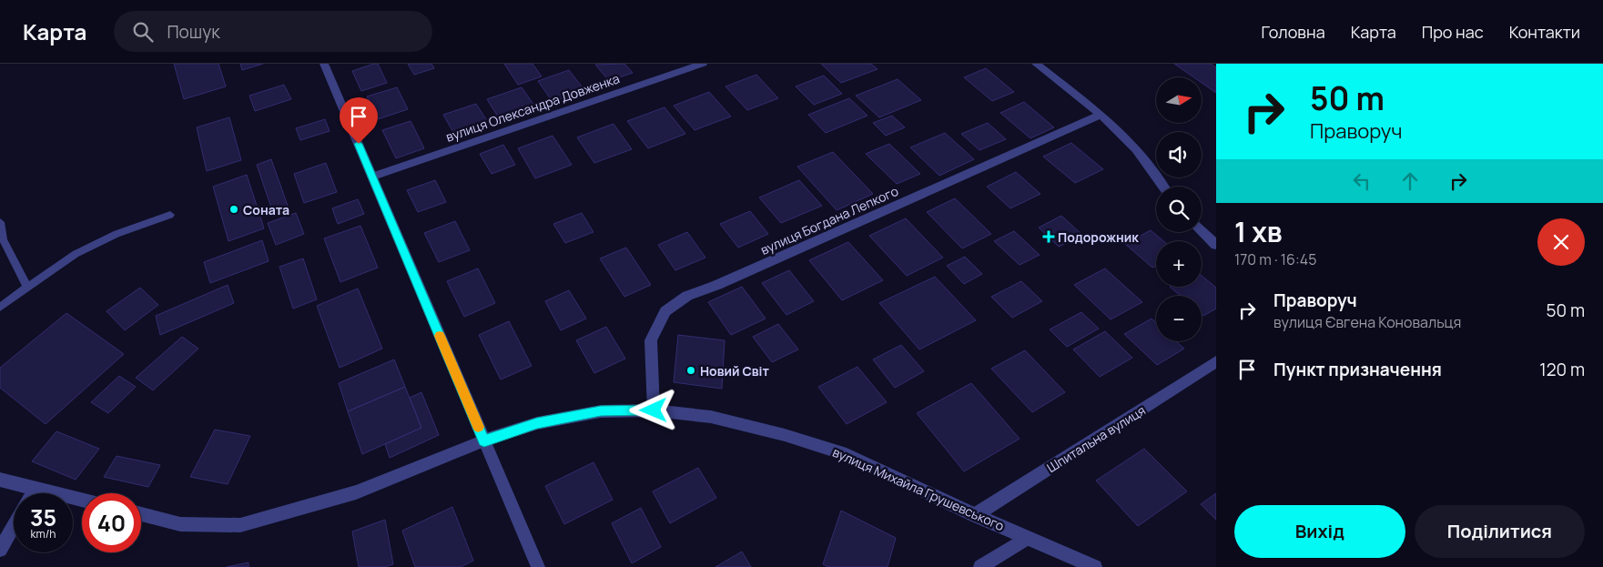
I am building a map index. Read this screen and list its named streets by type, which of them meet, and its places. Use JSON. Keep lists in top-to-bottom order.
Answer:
{
  "streets": {
    "street": [
      "вулиця Олександра Довженка",
      "вулиця Богдана Лепкого",
      "Шпитальна вулиця",
      "вулиця Михайла Грушевського"
    ]
  },
  "crossings": [
    ["вулиця Богдана Лепкого", "вулиця Михайла Грушевського"],
    ["Шпитальна вулиця", "вулиця Михайла Грушевського"]
  ],
  "places": {
    "other": ["Соната", "Новий Світ"],
    "health": ["Подорожник"]
  },
  "north": "right",
  "page": {
    "header": "Карта",
    "search": "Пошук",
    "nav": [
      "Головна",
      "Карта",
      "Про нас",
      "Контакти"
    ],
    "turn": ["50 m", "Праворуч"],
    "map_buttons": ["+", "−"],
    "heading": ["1 хв", "170 m · 16:45"],
    "list": [
      {
        "name": "Праворуч",
        "note": "вулиця Євгена Коновальця",
        "value": "50 m"
      },
      {
        "name": "Пункт призначення",
        "value": "120 m"
      }
    ],
    "speed": "35 km/h",
    "limit": "40",
    "buttons": ["Вихід", "Поділитися"]
  }
}
